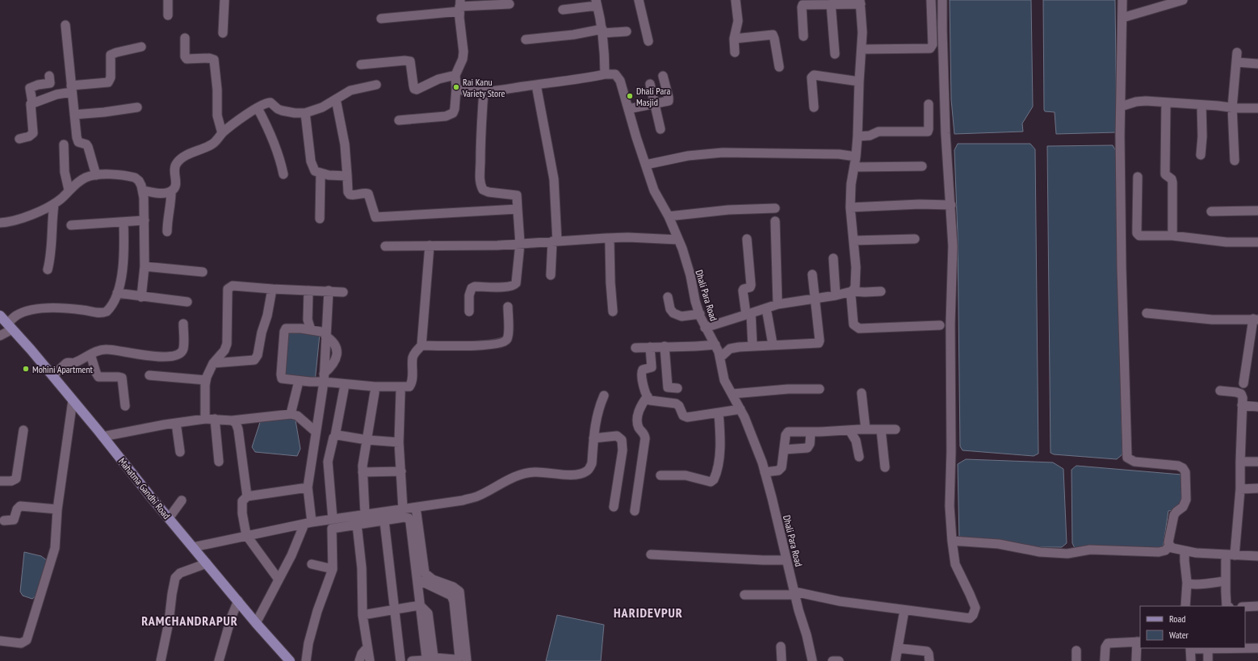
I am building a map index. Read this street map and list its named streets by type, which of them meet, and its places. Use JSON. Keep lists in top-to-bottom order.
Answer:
{
  "streets": {
    "main road": ["Mahatma Gandhi Road"],
    "street": ["Dhali Para Road"]
  },
  "districts": ["HARIDEVPUR", "RAMCHANDRAPUR"],
  "places": ["Rai Kanu Variety Store", "Dhali Para Masjid", "Mohini Apartment"],
  "legend": ["Road", "Water"]
}
